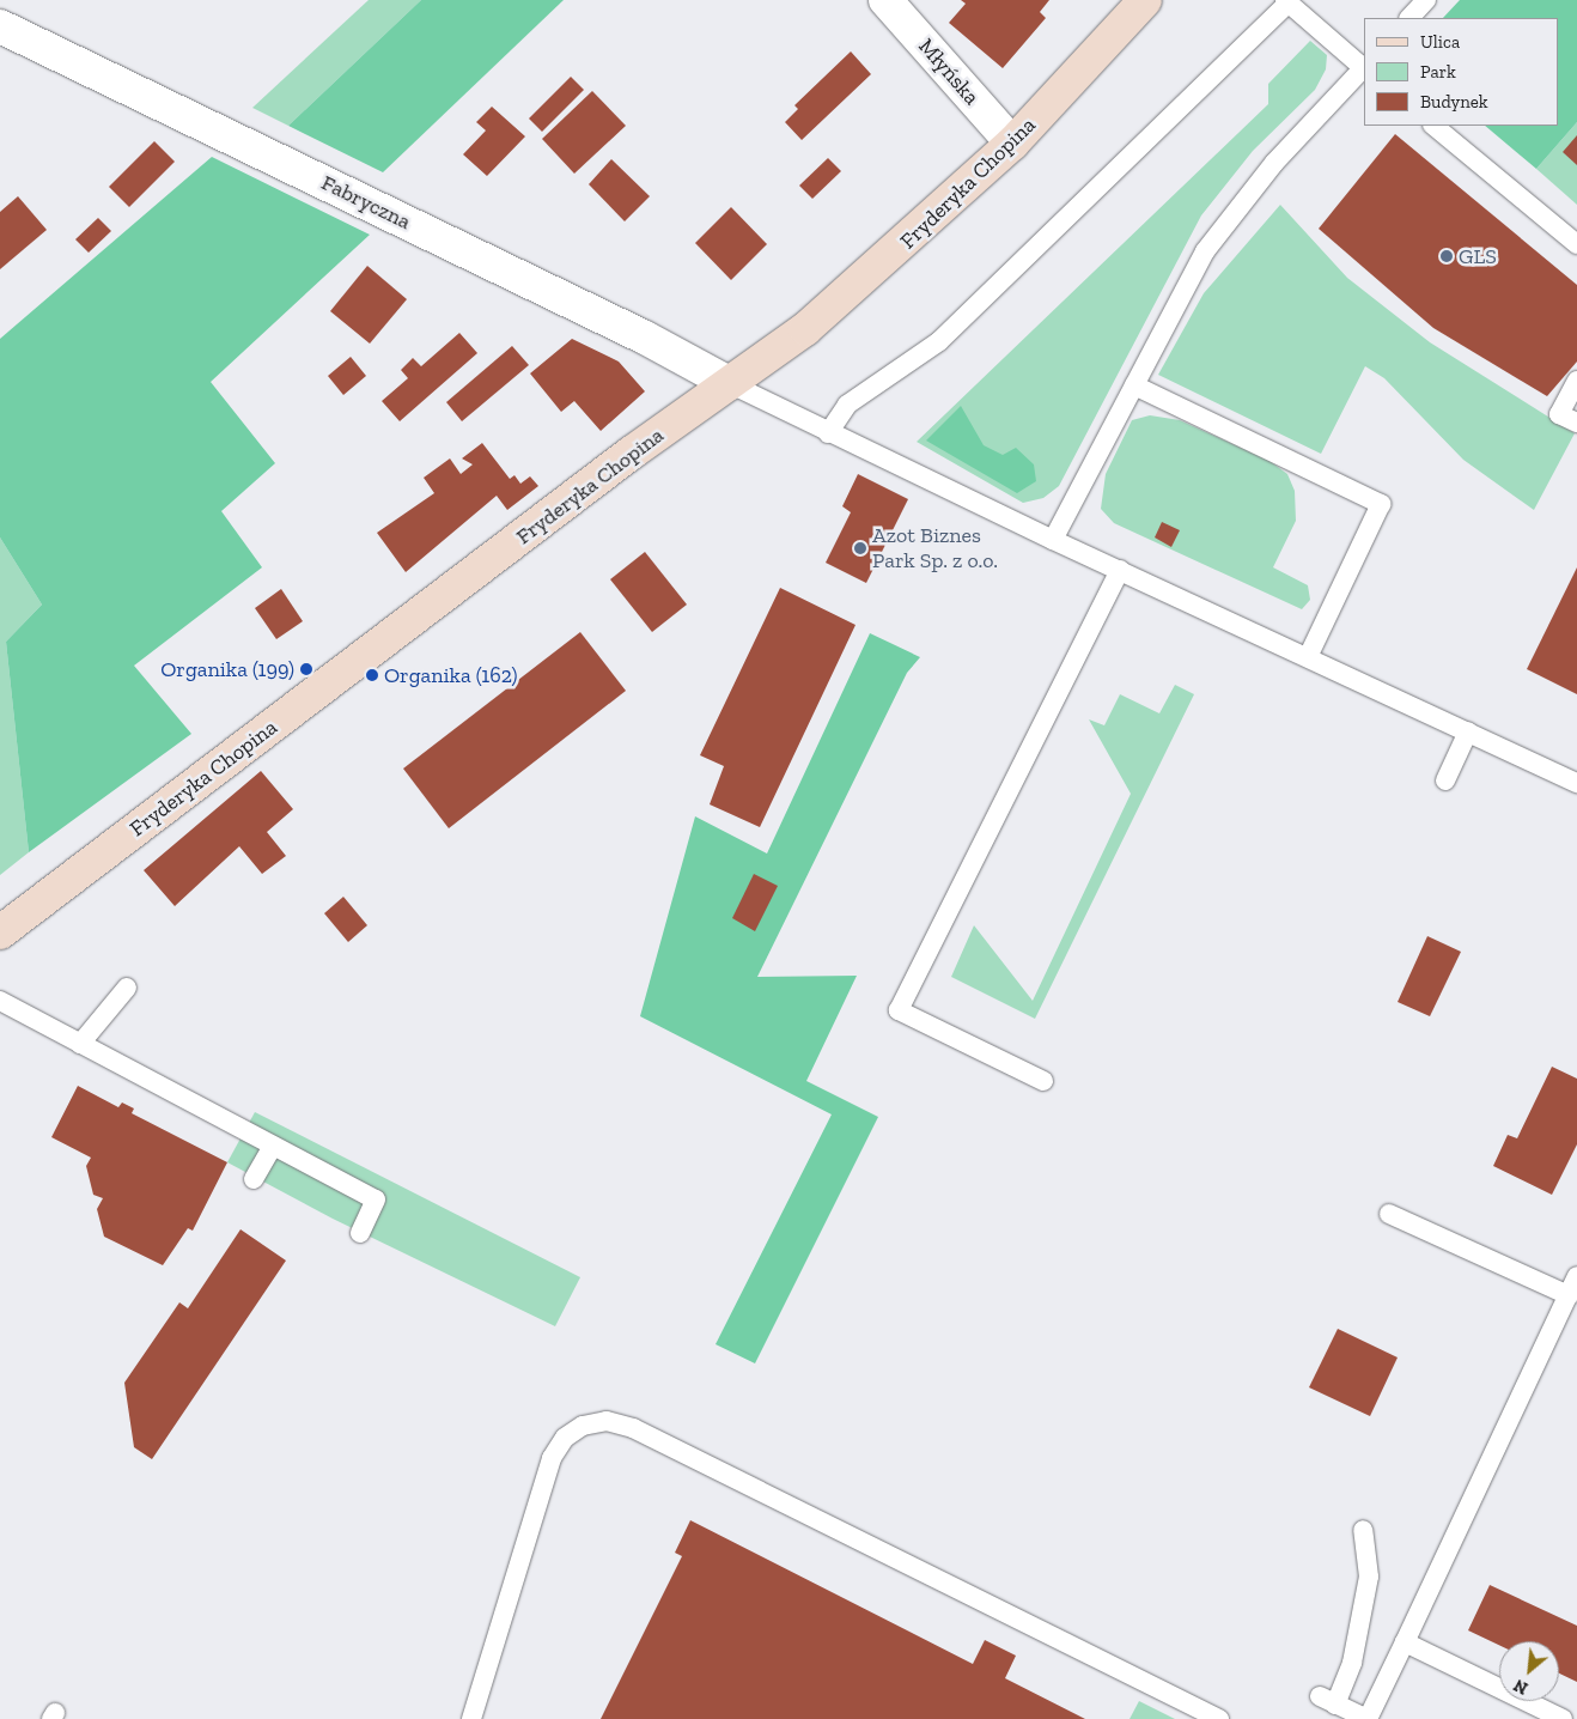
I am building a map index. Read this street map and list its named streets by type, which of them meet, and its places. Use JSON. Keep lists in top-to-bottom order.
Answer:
{
  "streets": {
    "main road": ["Fryderyka Chopina"],
    "street": ["Młyńska", "Fabryczna"]
  },
  "crossings": [
    ["Młyńska", "Fryderyka Chopina"],
    ["Fryderyka Chopina", "Fabryczna"]
  ],
  "places": [
    "GLS",
    "Azot Biznes Park Sp. z o.o.",
    "Organika (199)",
    "Organika (162)"
  ],
  "legend": ["Ulica", "Park", "Budynek"],
  "north": "bottom left"
}
